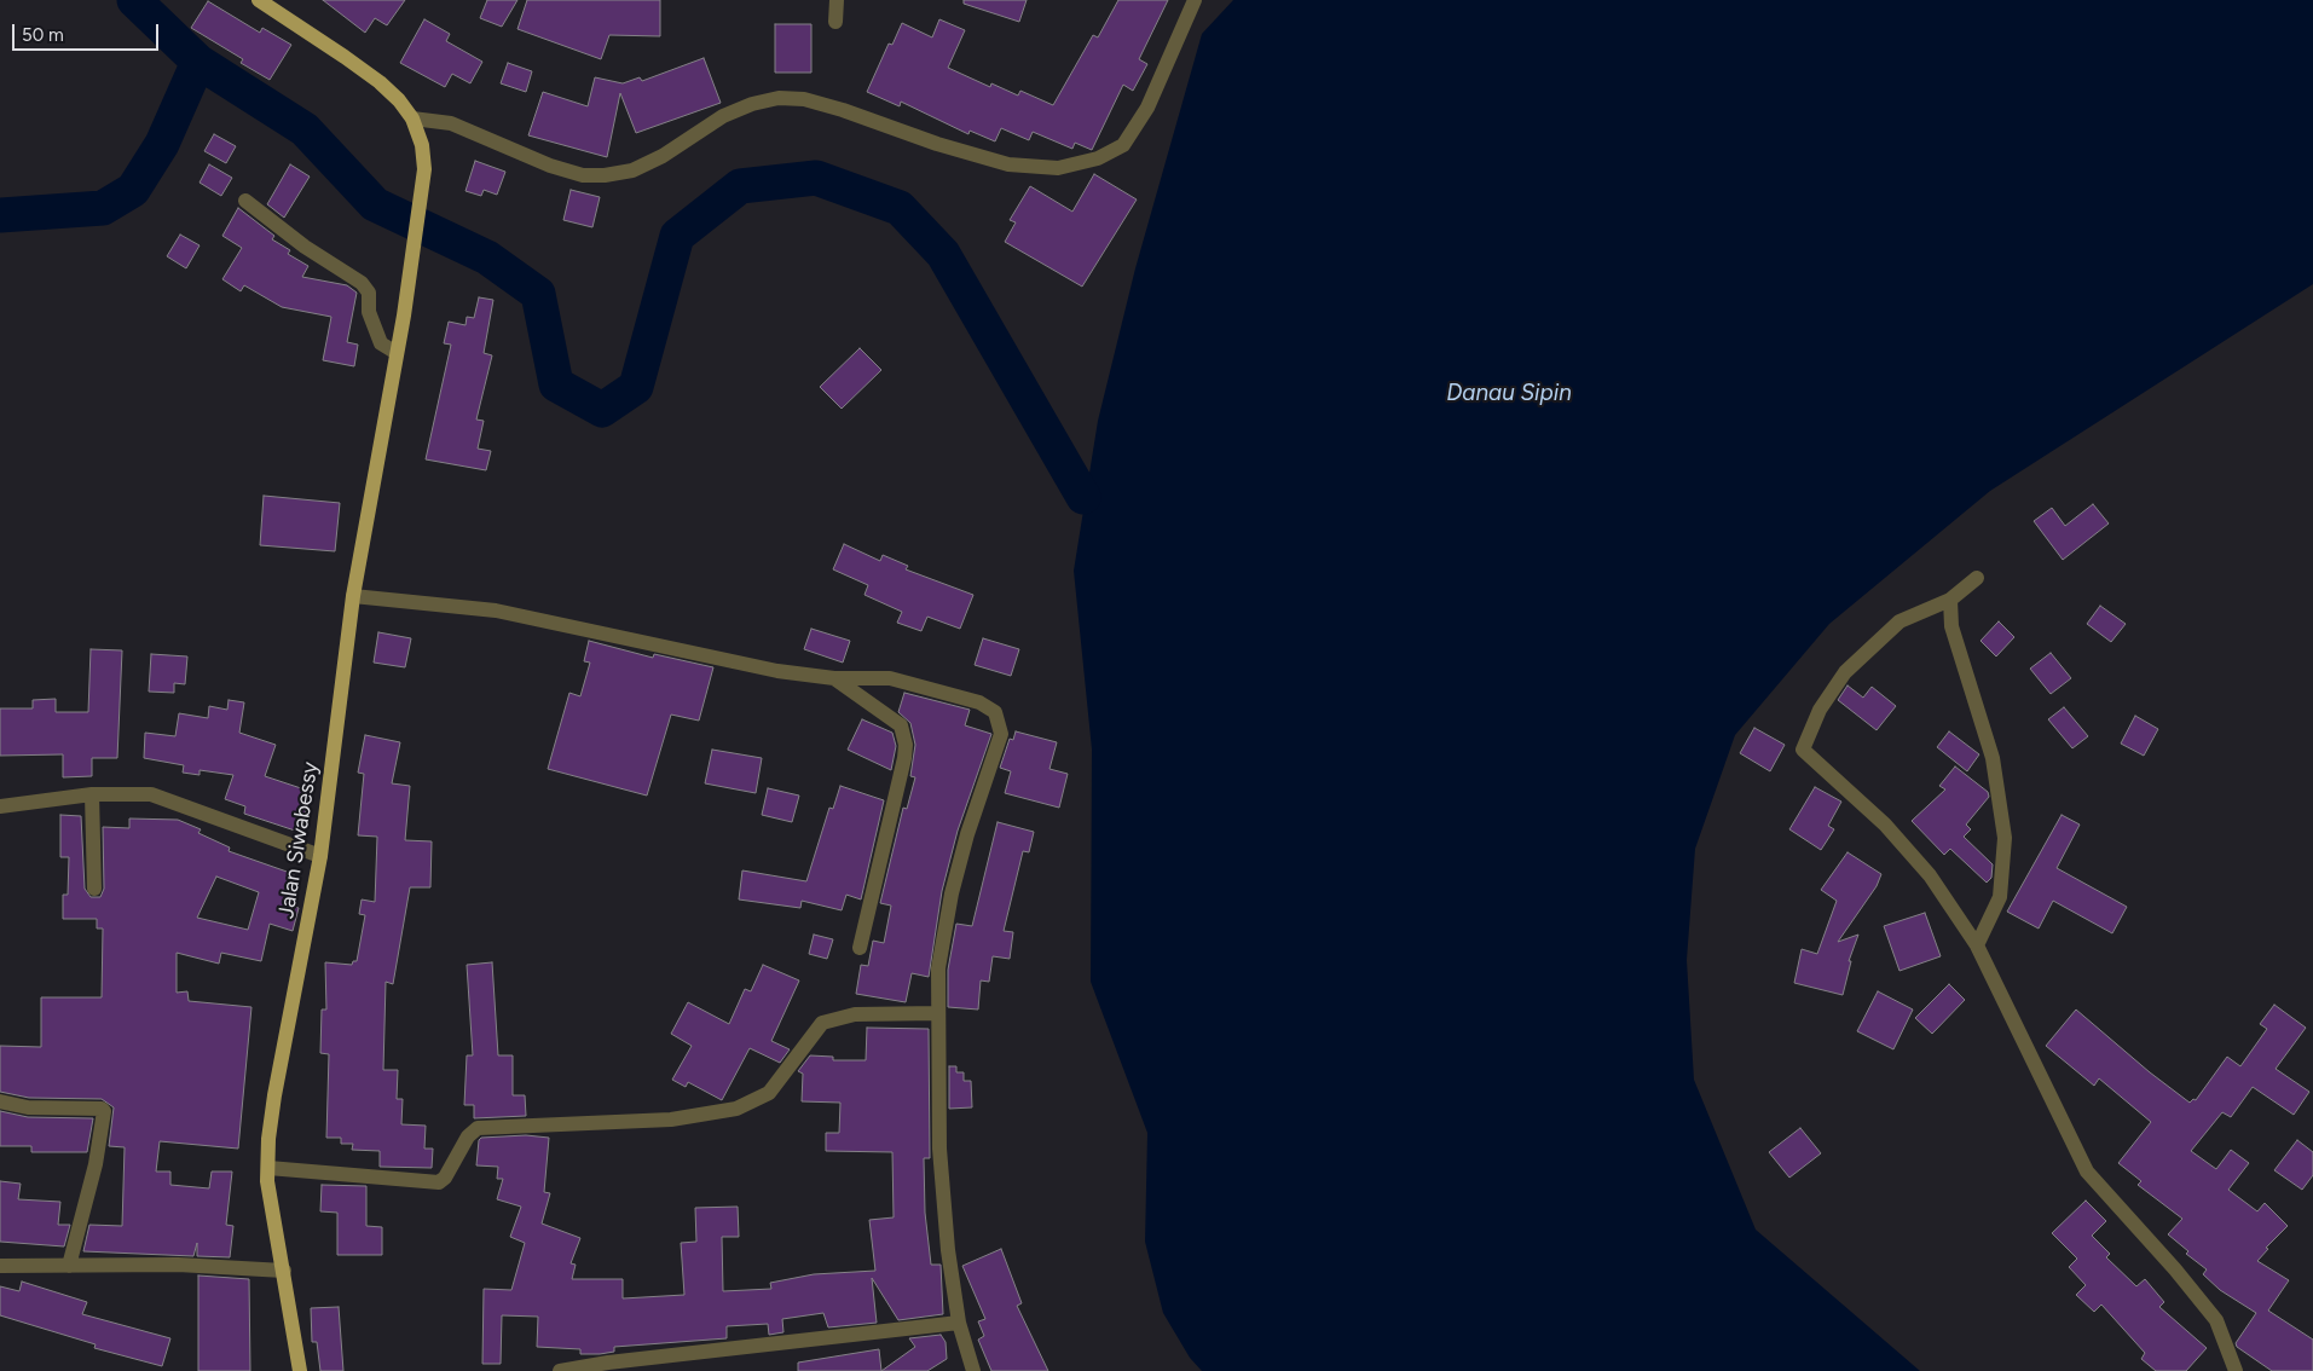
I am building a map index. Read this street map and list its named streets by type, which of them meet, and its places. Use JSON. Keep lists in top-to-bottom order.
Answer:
{
  "streets": {
    "main road": ["Jalan Siwabessy"]
  },
  "water": ["Danau Sipin"],
  "scale_bar": "50 m"
}
